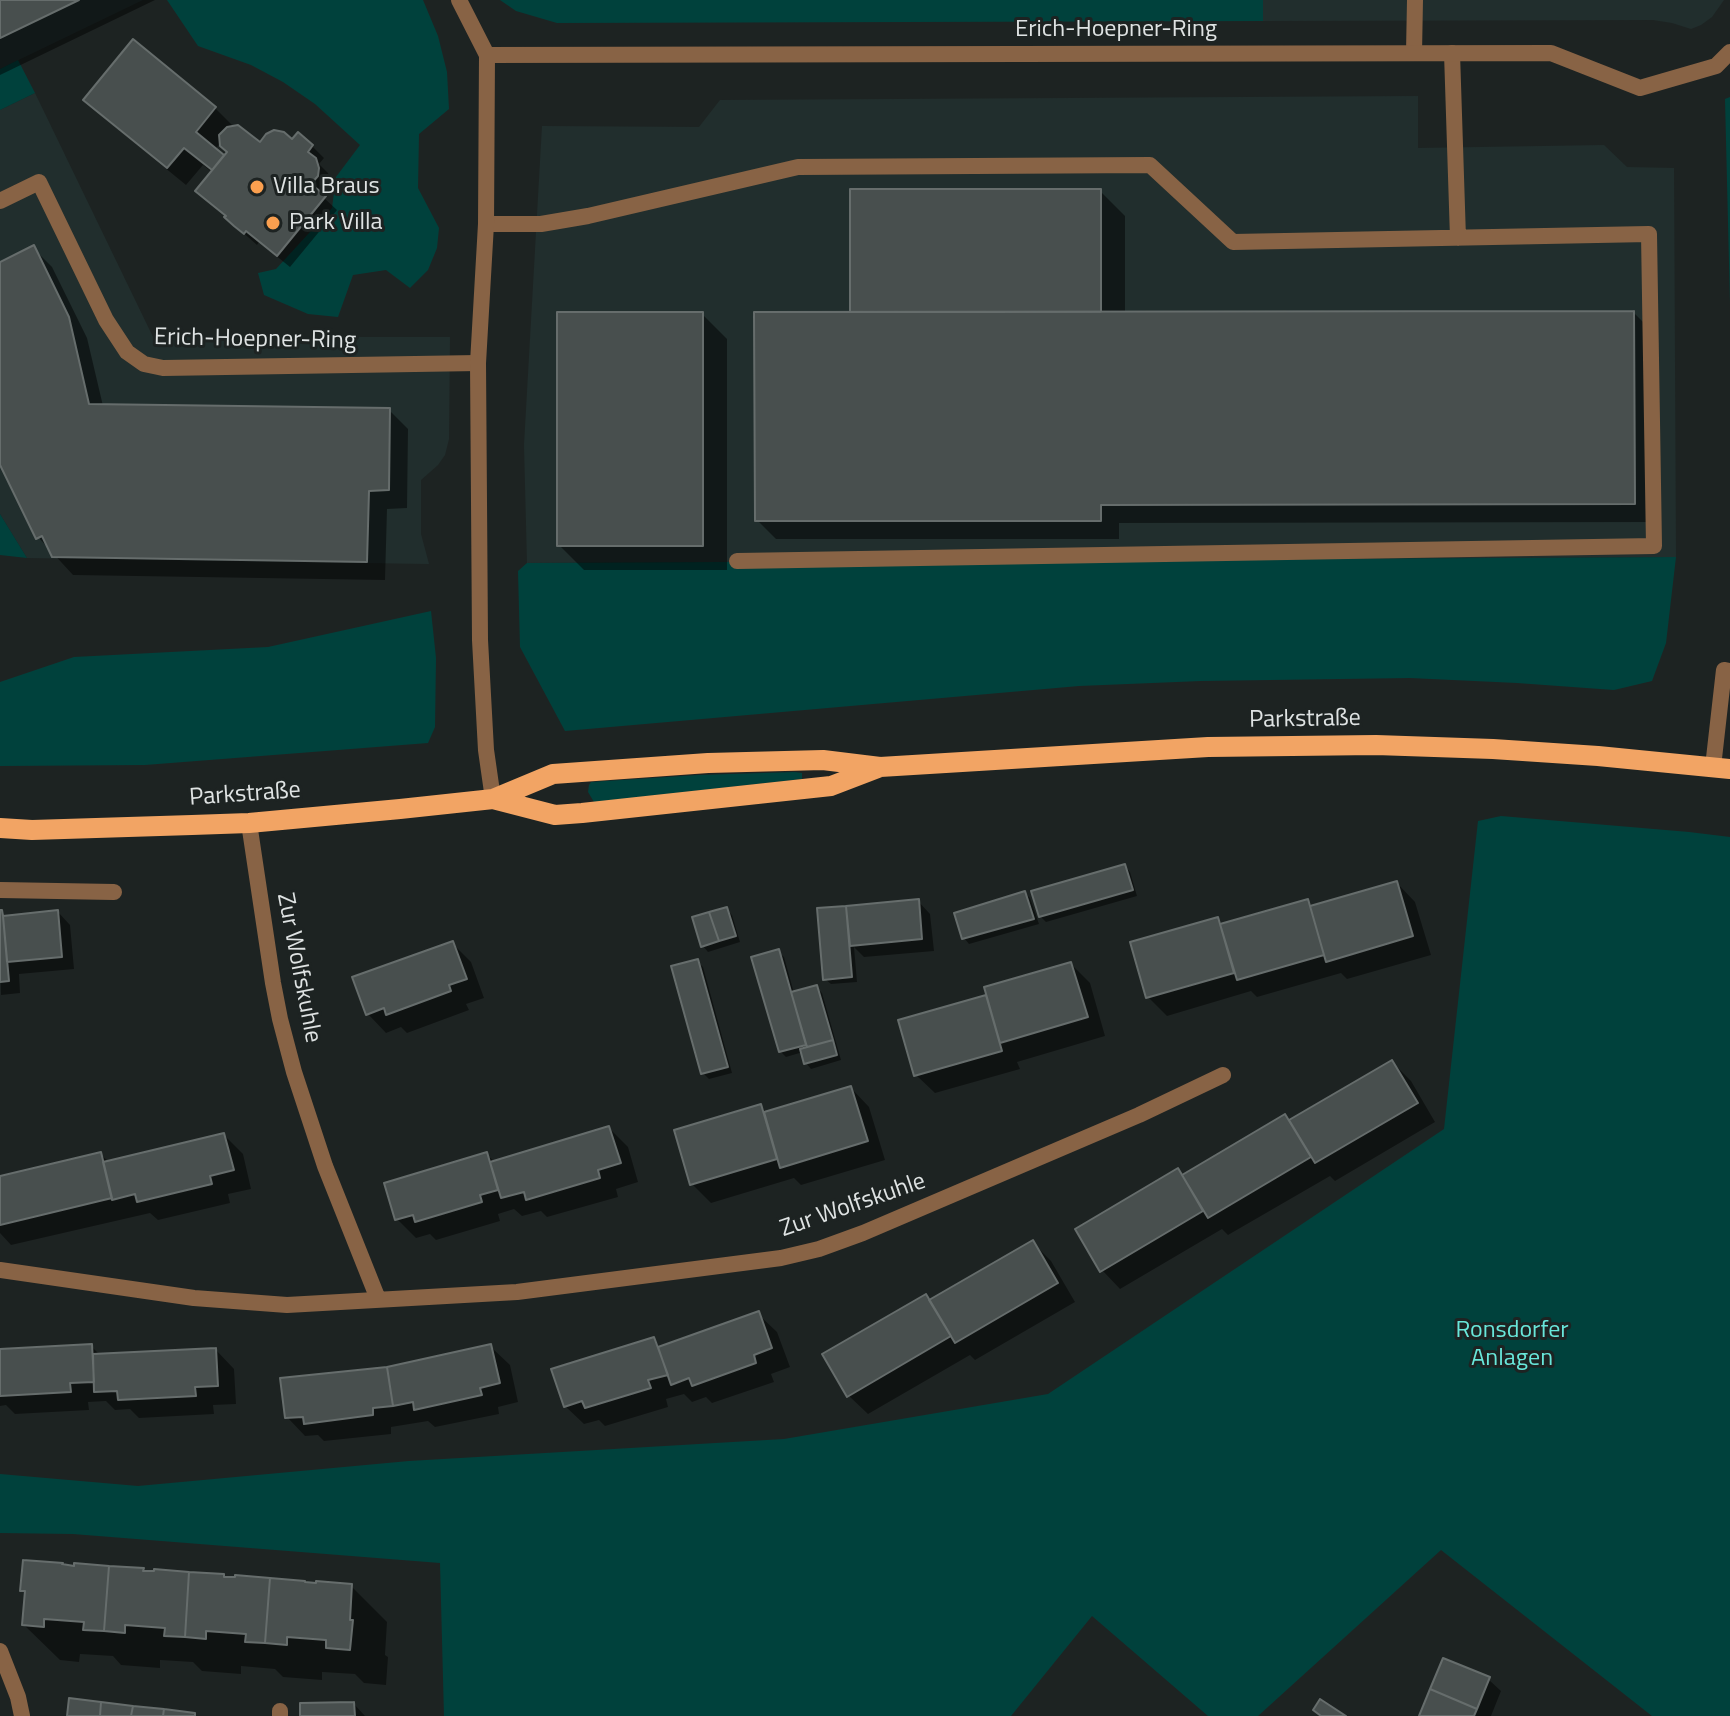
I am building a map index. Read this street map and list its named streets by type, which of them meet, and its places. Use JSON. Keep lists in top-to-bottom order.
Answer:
{
  "streets": {
    "main road": ["Parkstraße"],
    "street": ["Erich-Hoepner-Ring", "Zur Wolfskuhle"]
  },
  "crossings": [
    ["Parkstraße", "Zur Wolfskuhle"]
  ],
  "parks": ["Ronsdorfer Anlagen"],
  "places": ["Villa Braus", "Park Villa"]
}
